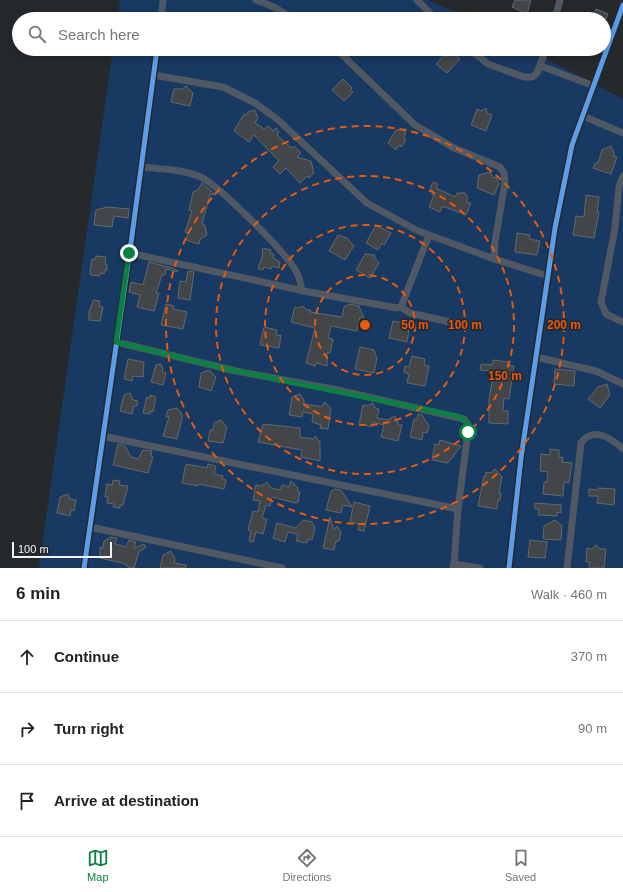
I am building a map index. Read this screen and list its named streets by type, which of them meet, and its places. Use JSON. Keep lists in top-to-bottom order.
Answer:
{
  "scale_bar": "100 m",
  "page": {
    "search": "Search here",
    "scale": "100 m",
    "heading": ["6 min", "Walk · 460 m"],
    "list": [
      ["Continue", "370 m"],
      ["Turn right", "90 m"],
      "Arrive at destination"
    ],
    "nav": ["Map", "Directions", "Saved"]
  },
  "rings": [
    "50 m",
    "100 m",
    "200 m",
    "150 m"
  ]
}
